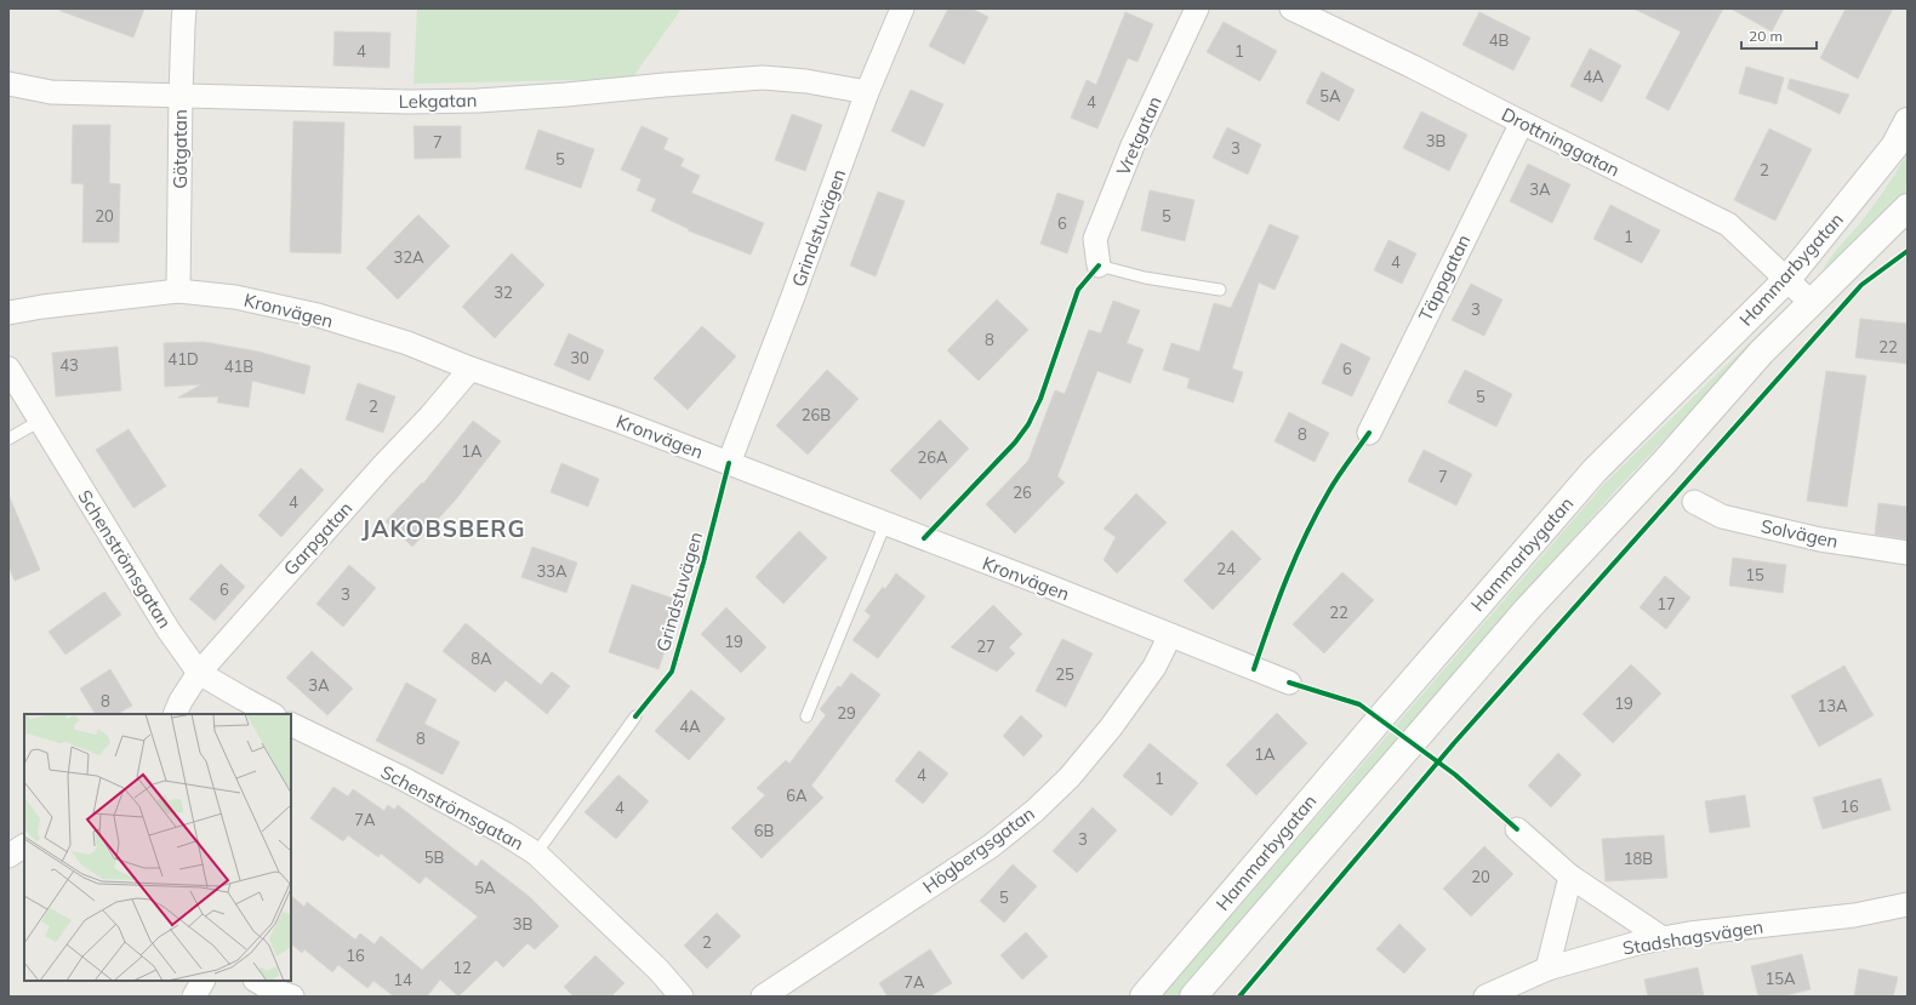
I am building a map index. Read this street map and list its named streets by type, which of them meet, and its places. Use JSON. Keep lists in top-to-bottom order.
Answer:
{
  "streets": {
    "main road": ["Hammarbygatan"],
    "street": [
      "Lekgatan",
      "Vretgatan",
      "Drottninggatan",
      "Götgatan",
      "Grindstuvägen",
      "Täppgatan",
      "Kronvägen",
      "Solvägen",
      "Garpgatan",
      "Schenströmsgatan",
      "Högbergsgatan",
      "Stadshagsvägen"
    ]
  },
  "crossings": [
    ["Lekgatan", "Götgatan"],
    ["Lekgatan", "Grindstuvägen"],
    ["Drottninggatan", "Hammarbygatan"],
    ["Drottninggatan", "Täppgatan"],
    ["Götgatan", "Kronvägen"],
    ["Grindstuvägen", "Kronvägen"],
    ["Kronvägen", "Garpgatan"],
    ["Kronvägen", "Högbergsgatan"],
    ["Garpgatan", "Schenströmsgatan"]
  ],
  "districts": ["JAKOBSBERG"],
  "house_numbers": [
    "4B",
    "4",
    "1",
    "4A",
    "5A",
    "4",
    "3B",
    "7",
    "3",
    "5",
    "2",
    "3A",
    "20",
    "5",
    "6",
    "1",
    "32A",
    "4",
    "32",
    "3",
    "8",
    "22",
    "30",
    "41D",
    "43",
    "41B",
    "6",
    "5",
    "2",
    "26B",
    "8",
    "1A",
    "26A",
    "7",
    "26",
    "4",
    "24",
    "33A",
    "15",
    "6",
    "3",
    "17",
    "22",
    "19",
    "27",
    "8A",
    "25",
    "3A",
    "8",
    "19",
    "13A",
    "29",
    "4A",
    "8",
    "1A",
    "4",
    "1",
    "6A",
    "16",
    "4",
    "7A",
    "6B",
    "3",
    "5B",
    "18B",
    "20",
    "5A",
    "5",
    "3B",
    "2",
    "16",
    "12",
    "15A",
    "14",
    "7A"
  ],
  "scale_bar": "20 m"
}
